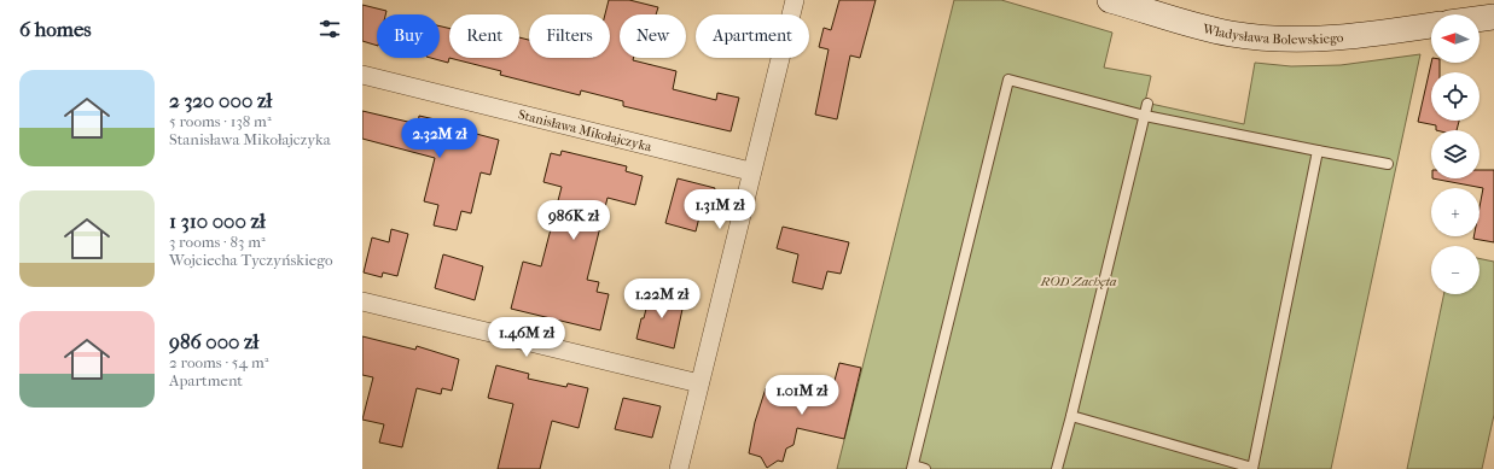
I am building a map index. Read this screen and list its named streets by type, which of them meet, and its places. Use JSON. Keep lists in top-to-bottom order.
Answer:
{
  "streets": {
    "street": ["Władysława Bolewskiego", "Stanisława Mikołajczyka"]
  },
  "parks": ["ROD Zachęta"],
  "north": "left",
  "page": {
    "heading": "6 homes",
    "map_buttons": ["+", "−"],
    "chip": [
      "Buy",
      "Rent",
      "Filters",
      "New",
      "Apartment"
    ],
    "list": [
      {
        "name": "2 320 000 zł",
        "note": "5 rooms · 138 m² · Stanisława Mikołajczyka"
      },
      {
        "name": "1 310 000 zł",
        "note": "3 rooms · 83 m² · Wojciecha Tyczyńskiego"
      },
      {
        "name": "986 000 zł",
        "note": "2 rooms · 54 m² · Apartment"
      }
    ],
    "price": [
      "2.32M zł",
      "1.31M zł",
      "986K zł",
      "1.22M zł",
      "1.46M zł",
      "1.01M zł"
    ]
  }
}
